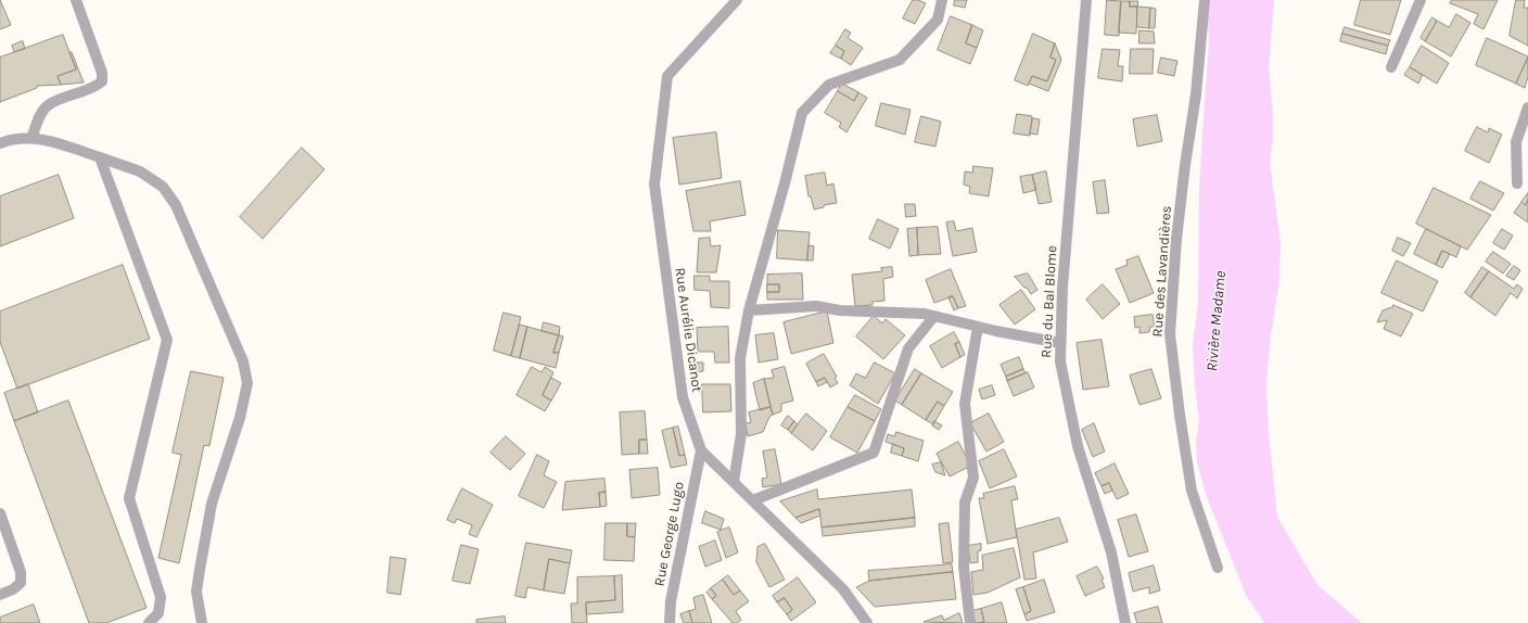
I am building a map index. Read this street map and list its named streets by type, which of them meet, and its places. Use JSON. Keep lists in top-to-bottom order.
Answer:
{
  "streets": {
    "street": [
      "Rue des Lavandières",
      "Rue du Bal Blome",
      "Rue Aurélie Dicanot",
      "Rue George Lugo"
    ]
  },
  "crossings": [
    ["Rue Aurélie Dicanot", "Rue George Lugo"]
  ],
  "water": ["Rivière Madame"]
}
